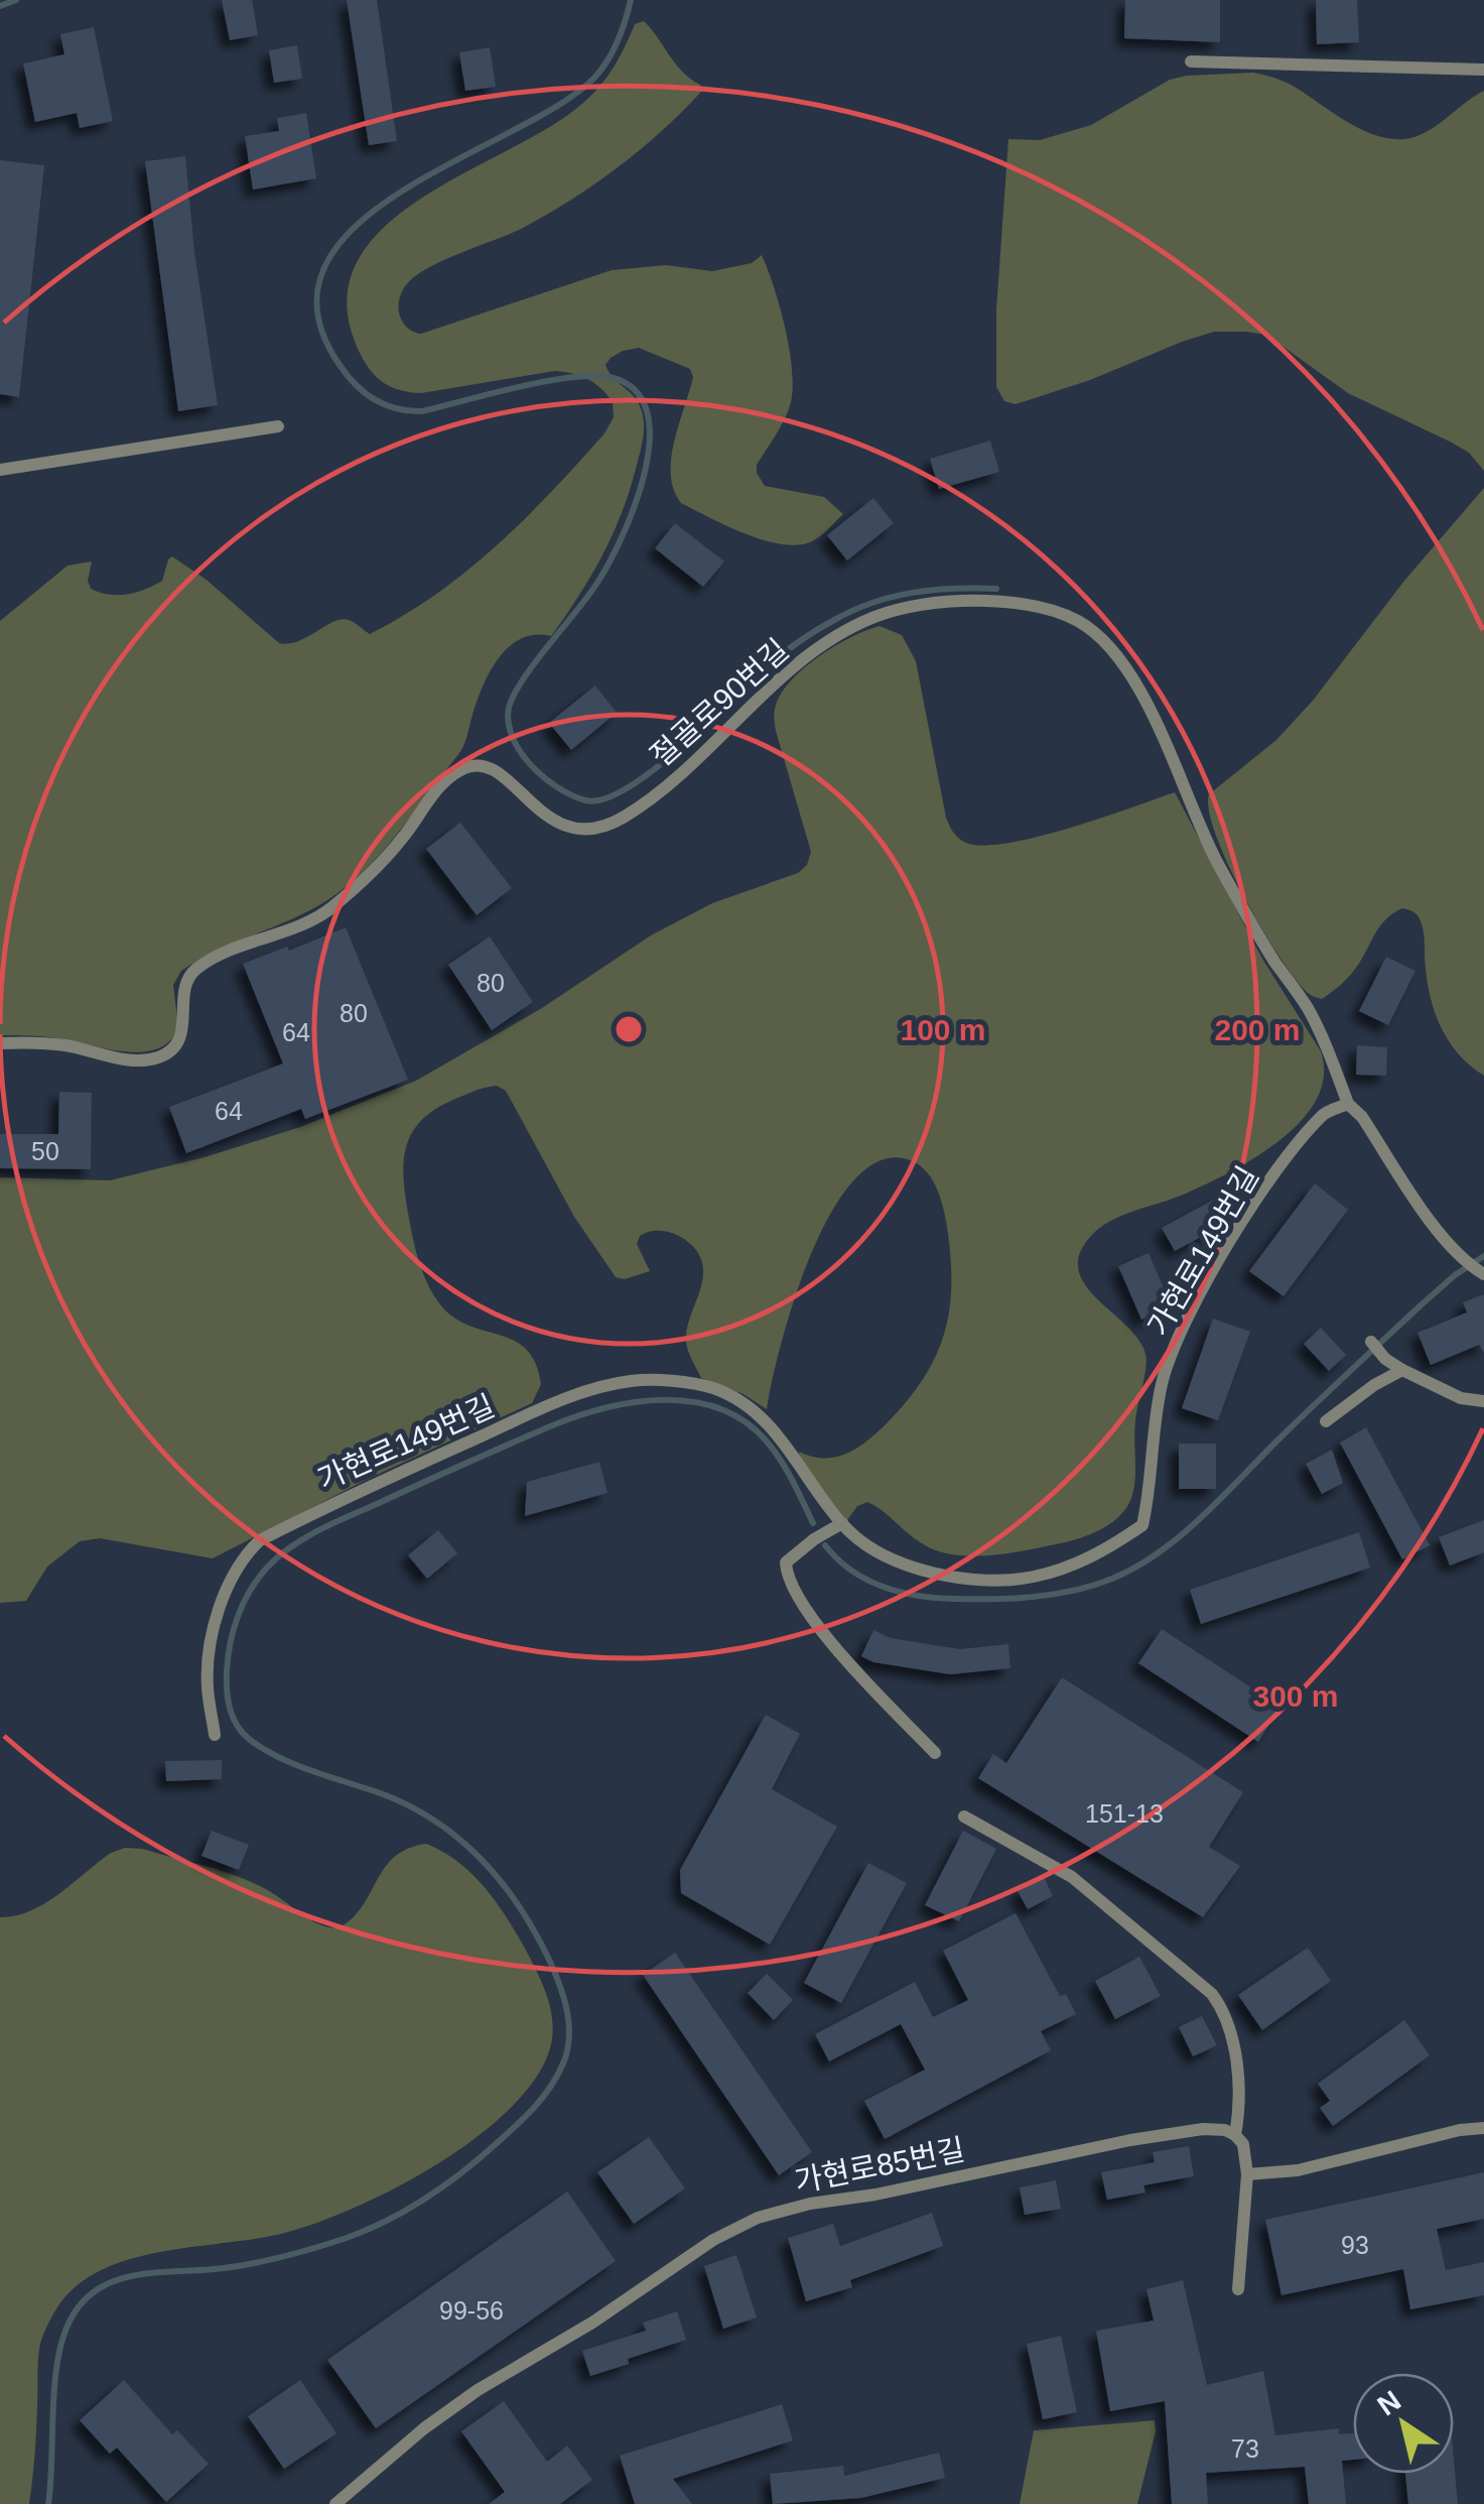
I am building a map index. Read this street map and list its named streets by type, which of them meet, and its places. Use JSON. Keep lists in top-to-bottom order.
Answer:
{
  "streets": {
    "lane": ["절골로90번길", "가현로149번길", "가현로85번길"]
  },
  "crossings": [
    ["절골로90번길", "가현로149번길"]
  ],
  "house_numbers": [
    "80",
    "80",
    "64",
    "64",
    "50",
    "151-13",
    "93",
    "99-56",
    "73"
  ],
  "north": "top left",
  "rings": ["100 m", "200 m", "300 m"]
}
